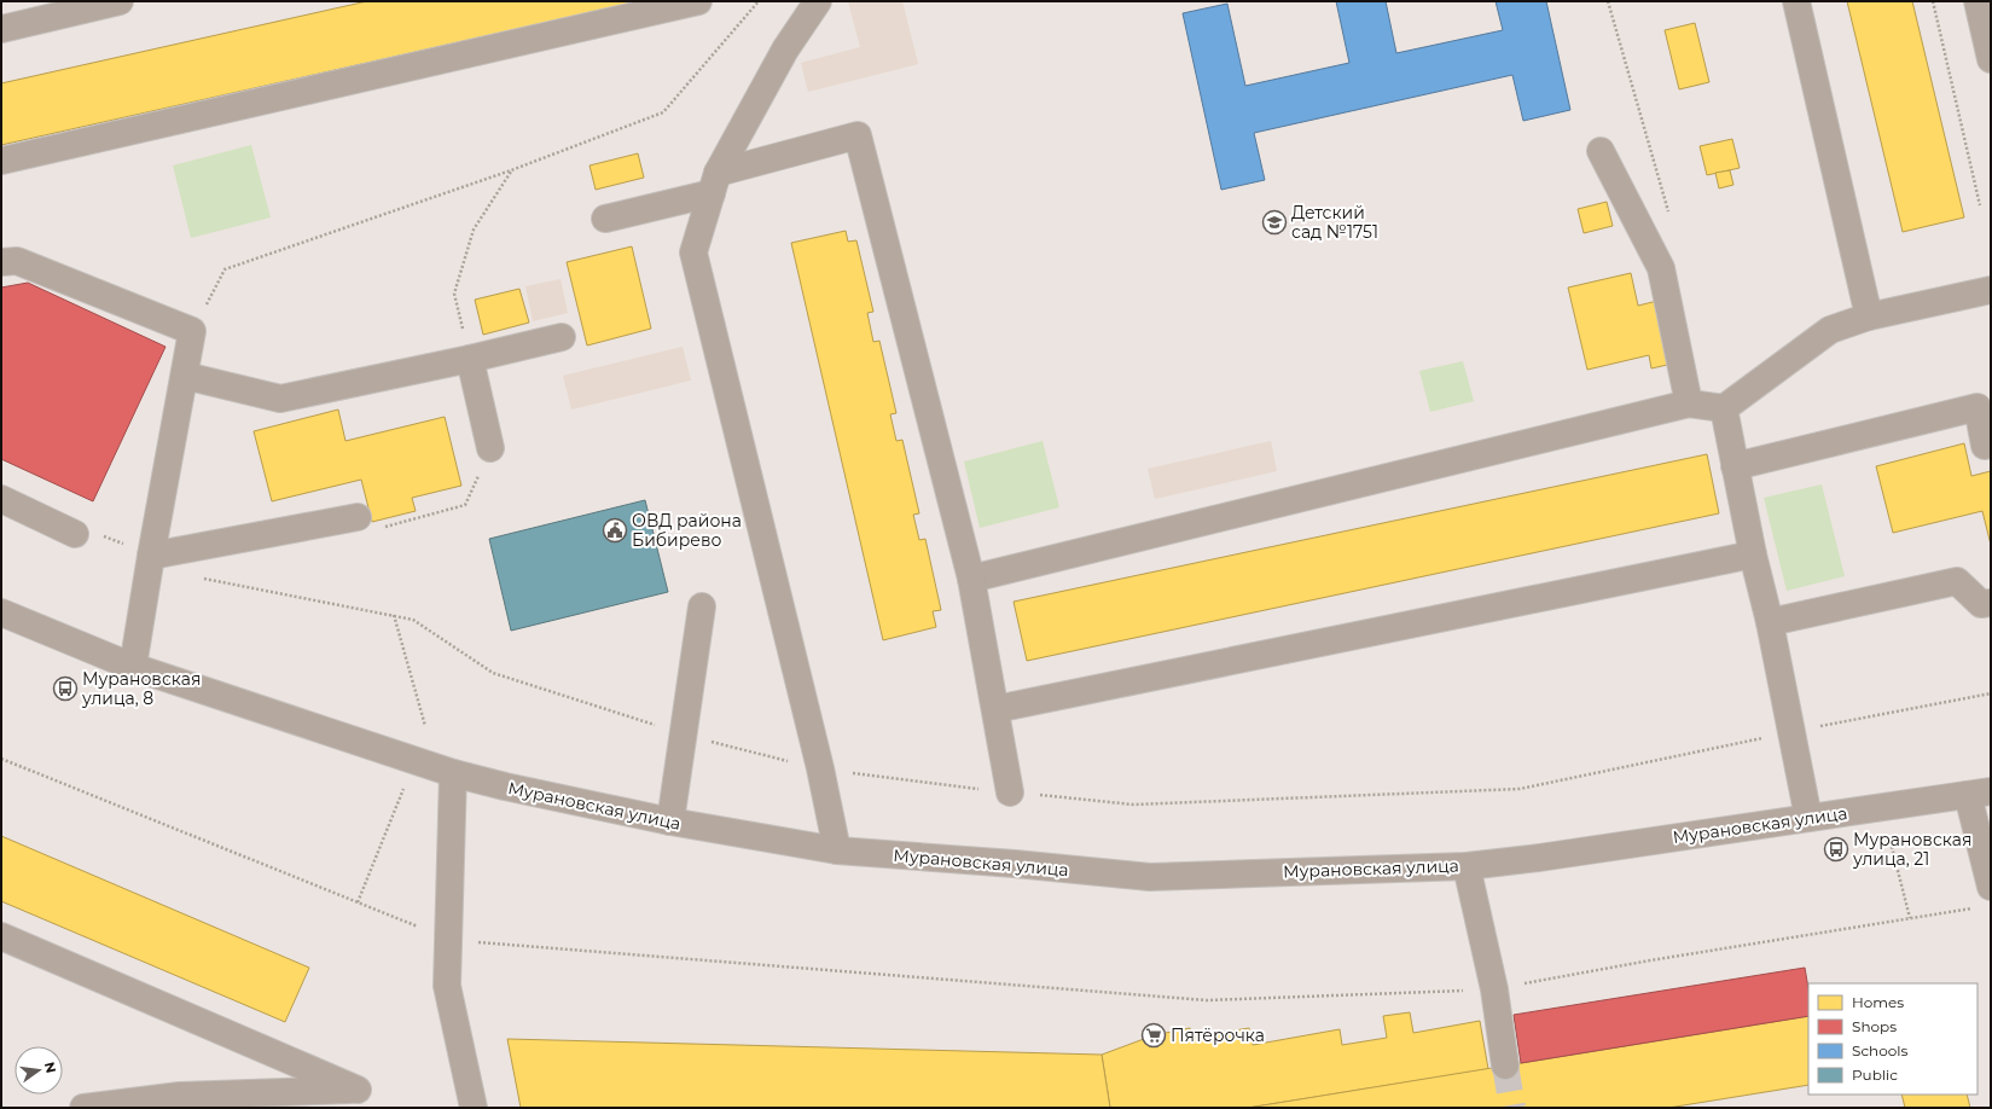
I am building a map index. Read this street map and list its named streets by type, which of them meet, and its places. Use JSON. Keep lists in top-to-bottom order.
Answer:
{
  "streets": {
    "street": ["Мурановская улица"]
  },
  "places": {
    "school or university": ["Детский сад №1751"],
    "public building": ["ОВД района Бибирево"],
    "bus stop": ["Мурановская улица, 8", "Мурановская улица, 21"],
    "supermarket": ["Пятёрочка"]
  },
  "legend": [
    "Homes",
    "Shops",
    "Schools",
    "Public"
  ],
  "north": "right"
}
